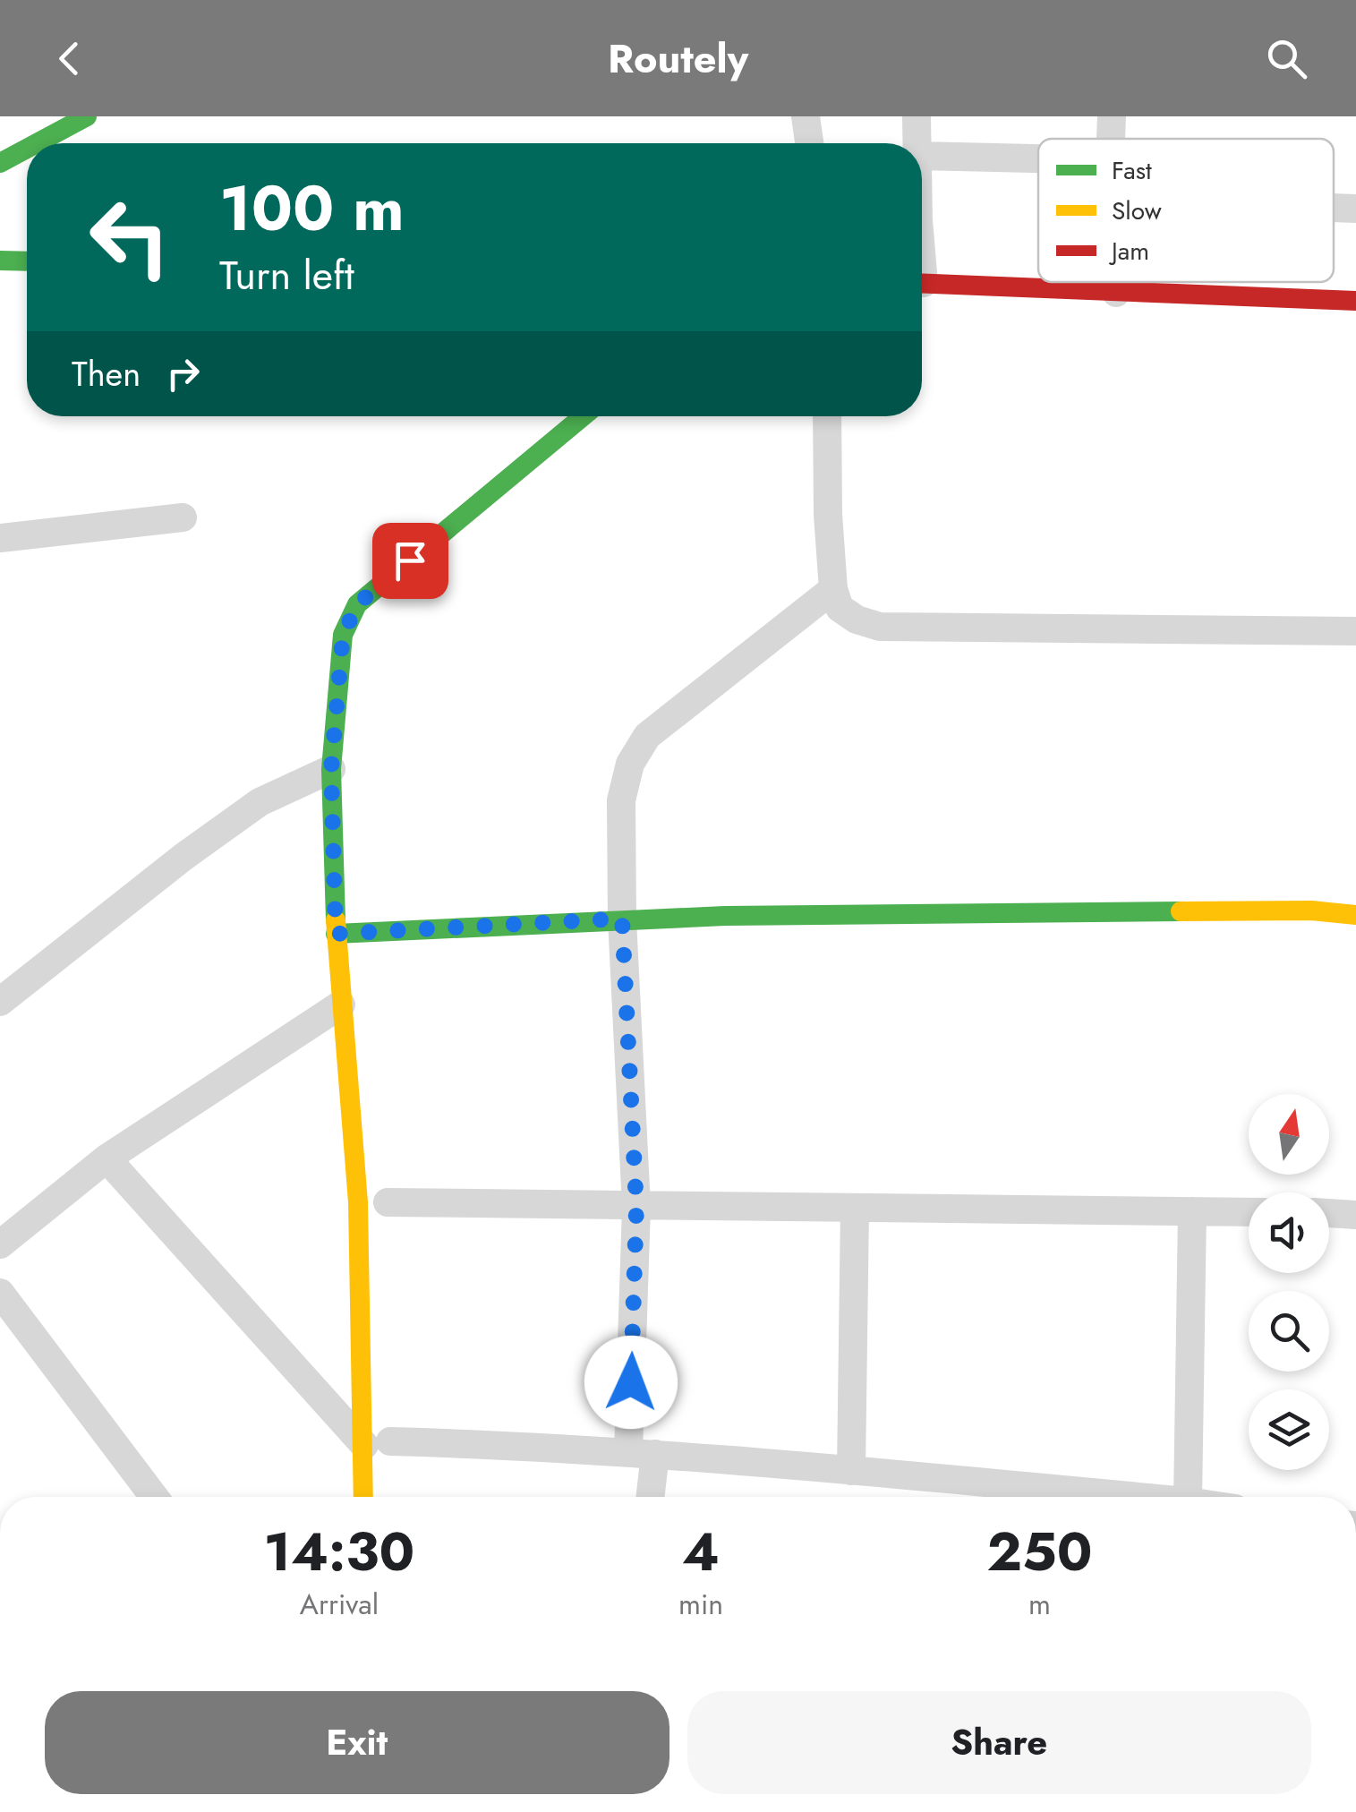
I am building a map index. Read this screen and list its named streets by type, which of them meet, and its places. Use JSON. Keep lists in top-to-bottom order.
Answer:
{
  "legend": ["Fast", "Slow", "Jam"],
  "north": "top",
  "page": {
    "header": "Routely",
    "turn": ["100 m", "Turn left"],
    "then": "Then",
    "eta": [
      "14:30",
      "Arrival",
      "4",
      "min",
      "250",
      "m"
    ],
    "buttons": ["Exit", "Share"]
  }
}
